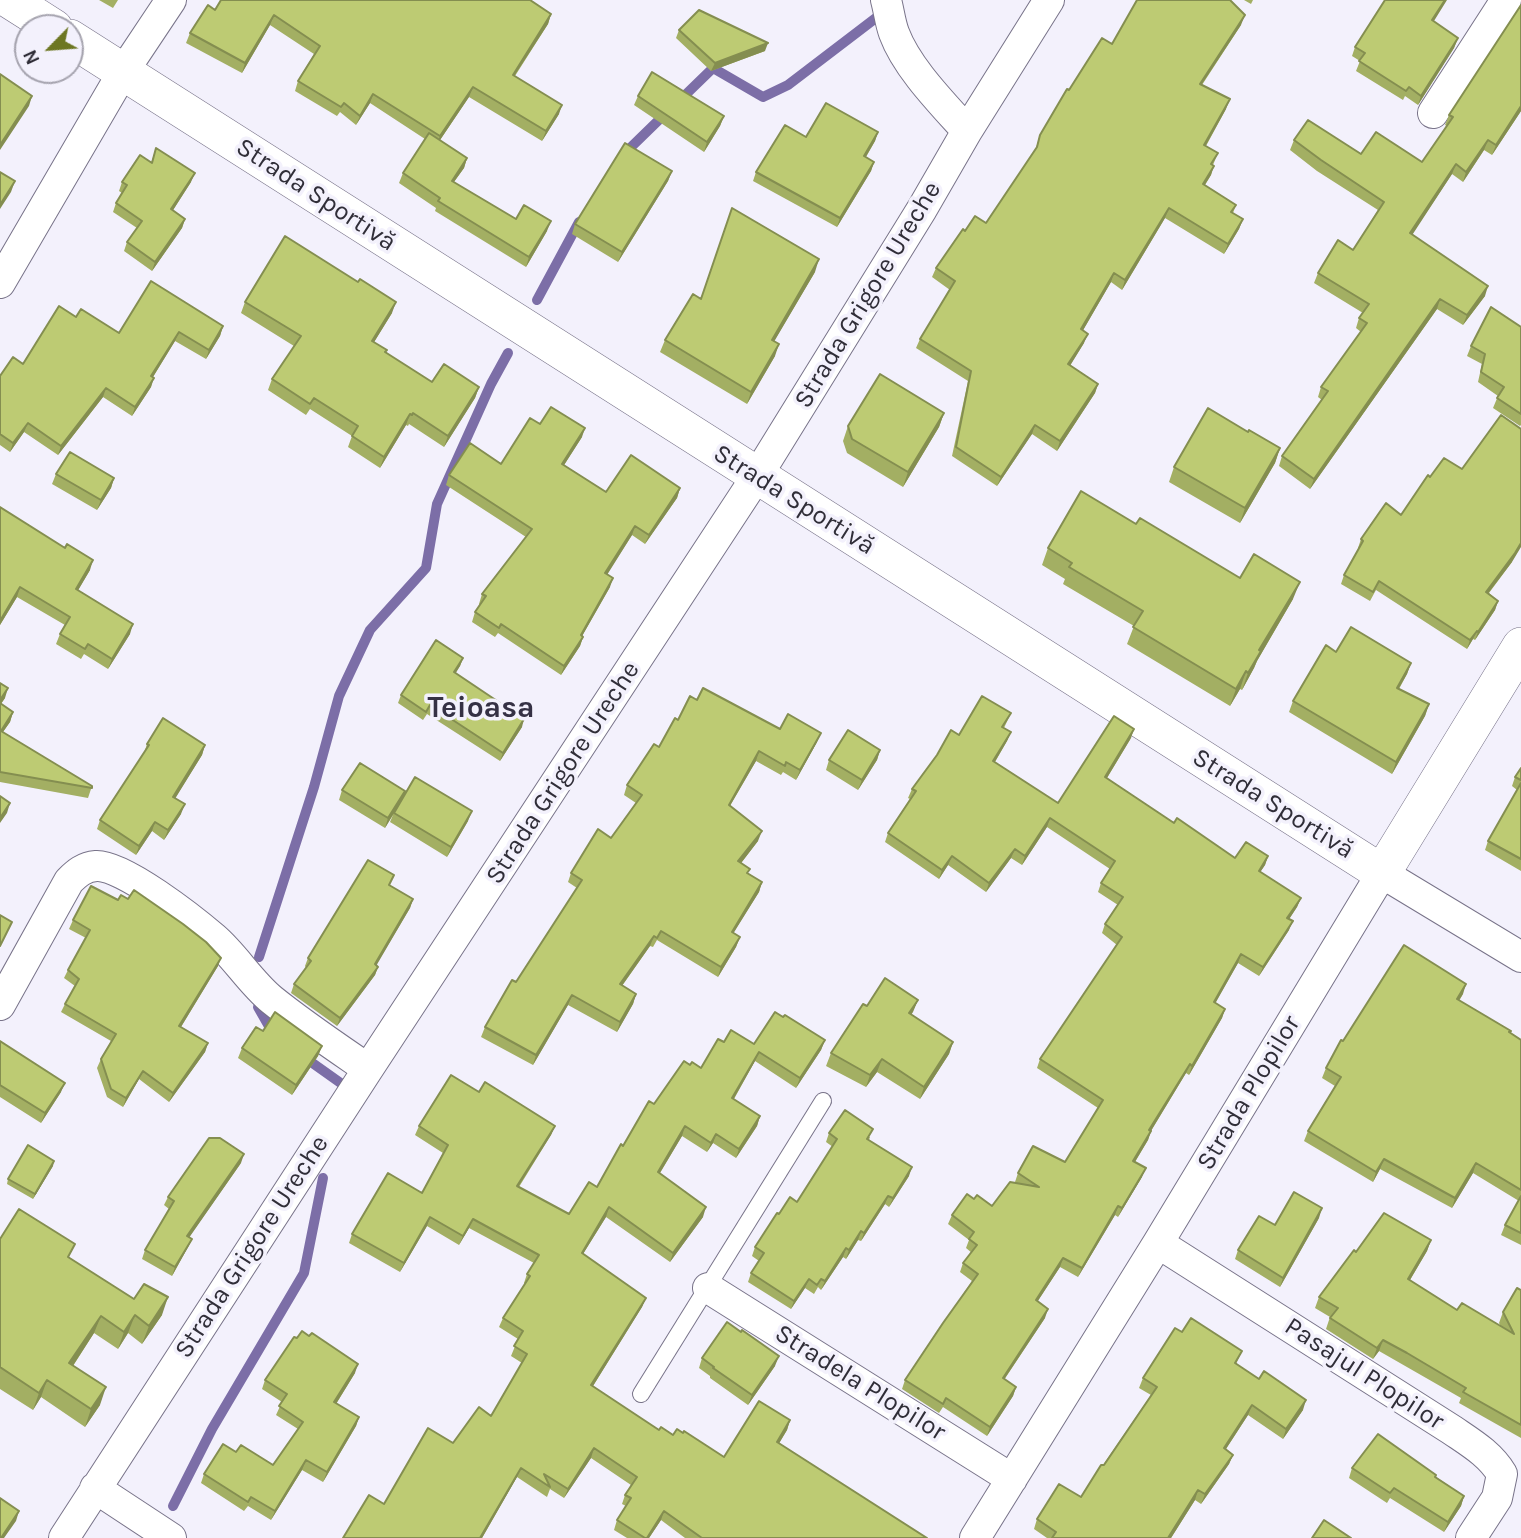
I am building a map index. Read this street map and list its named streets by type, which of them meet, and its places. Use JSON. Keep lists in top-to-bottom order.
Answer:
{
  "streets": {
    "street": [
      "Strada Sportivă",
      "Strada Grigore Ureche",
      "Strada Plopilor",
      "Pasajul Plopilor",
      "Stradela Plopilor"
    ]
  },
  "crossings": [
    ["Strada Sportivă", "Strada Grigore Ureche"],
    ["Strada Sportivă", "Strada Plopilor"],
    ["Strada Plopilor", "Pasajul Plopilor"],
    ["Strada Plopilor", "Stradela Plopilor"]
  ],
  "districts": ["Teioasa"],
  "north": "bottom left"
}
